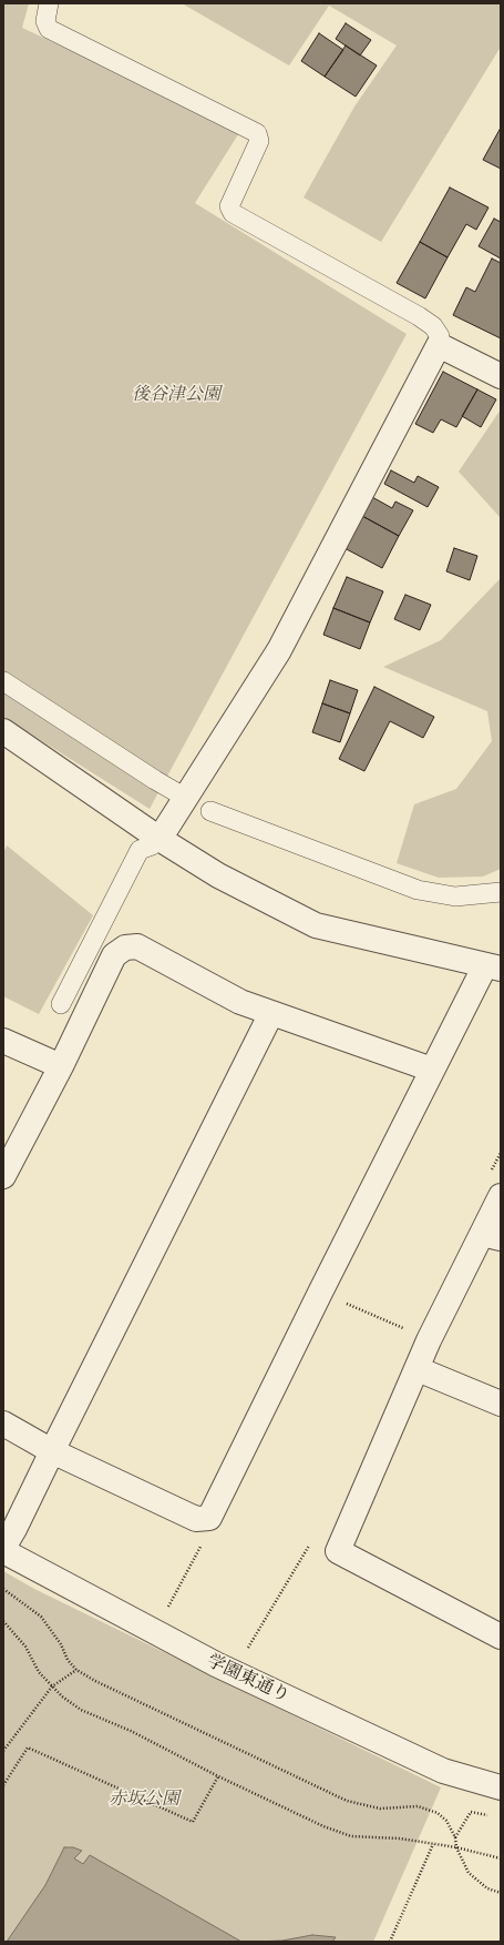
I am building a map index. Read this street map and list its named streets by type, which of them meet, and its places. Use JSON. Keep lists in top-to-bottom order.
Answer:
{
  "streets": {
    "street": ["学園東通り"]
  },
  "parks": ["後谷津公園", "赤坂公園"]
}
